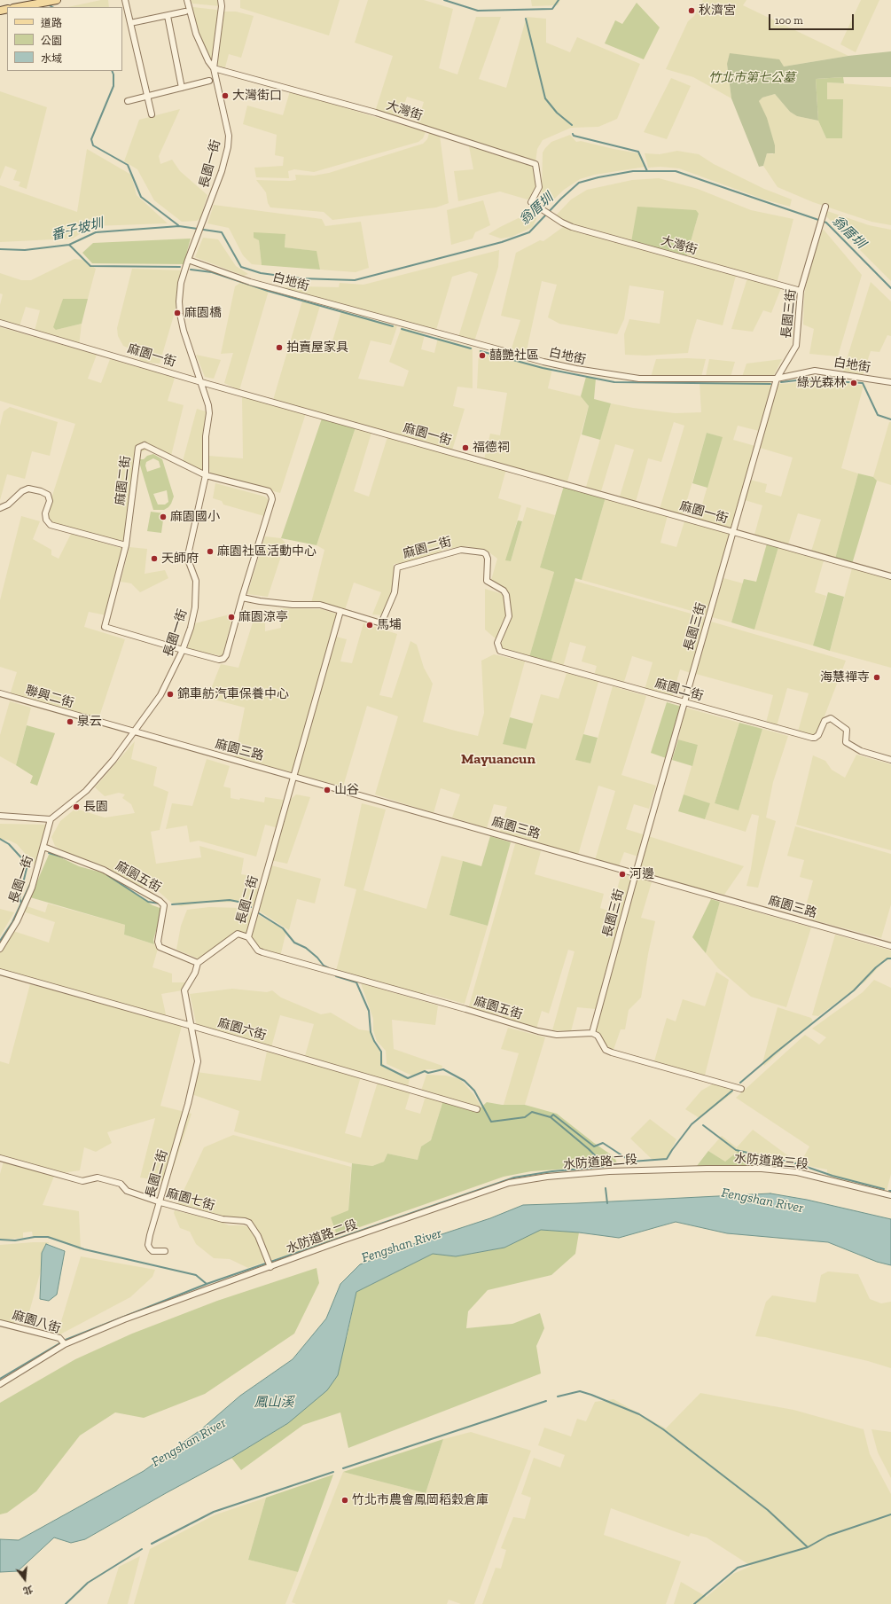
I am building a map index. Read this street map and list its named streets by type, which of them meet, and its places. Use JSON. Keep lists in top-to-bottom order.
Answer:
{
  "streets": {
    "street": [
      "大灣街",
      "長園一街",
      "白地街",
      "長園三街",
      "麻園一街",
      "麻園二街",
      "聯興二街",
      "麻園三路",
      "麻園五街",
      "長園二街",
      "麻園六街",
      "水防道路三段",
      "水防道路二段",
      "麻園七街",
      "麻園八街"
    ]
  },
  "crossings": [
    ["大灣街", "長園一街"],
    ["大灣街", "長園三街"],
    ["長園一街", "白地街"],
    ["長園一街", "麻園一街"],
    ["長園一街", "麻園二街"],
    ["長園一街", "聯興二街"],
    ["長園一街", "麻園三路"],
    ["長園一街", "麻園五街"],
    ["白地街", "長園三街"],
    ["長園三街", "麻園一街"],
    ["長園三街", "麻園二街"],
    ["長園三街", "麻園三路"],
    ["長園三街", "麻園五街"],
    ["麻園二街", "長園二街"],
    ["聯興二街", "麻園三路"],
    ["麻園三路", "長園二街"],
    ["麻園五街", "長園二街"],
    ["長園二街", "麻園六街"],
    ["長園二街", "麻園七街"],
    ["水防道路三段", "水防道路二段"],
    ["水防道路二段", "麻園七街"],
    ["水防道路二段", "麻園八街"]
  ],
  "districts": ["Mayuancun"],
  "water": [
    "翁厝圳",
    "番子坡圳",
    "Fengshan River",
    "鳳山溪"
  ],
  "parks": ["竹北市第七公墓"],
  "places": [
    "秋濟宮",
    "大灣街口",
    "麻園橋",
    "拍賣屋家具",
    "囍艷社區",
    "綠光森林",
    "福德祠",
    "麻園國小",
    "麻園社區活動中心",
    "天師府",
    "麻園涼亭",
    "馬埔",
    "海慧禪寺",
    "錦車舫汽車保養中心",
    "泉云",
    "山谷",
    "長園",
    "河邊",
    "竹北市農會鳳岡稻穀倉庫"
  ],
  "legend": ["道路", "公園", "水域"],
  "scale_bar": "100 m",
  "north": "bottom"
}
